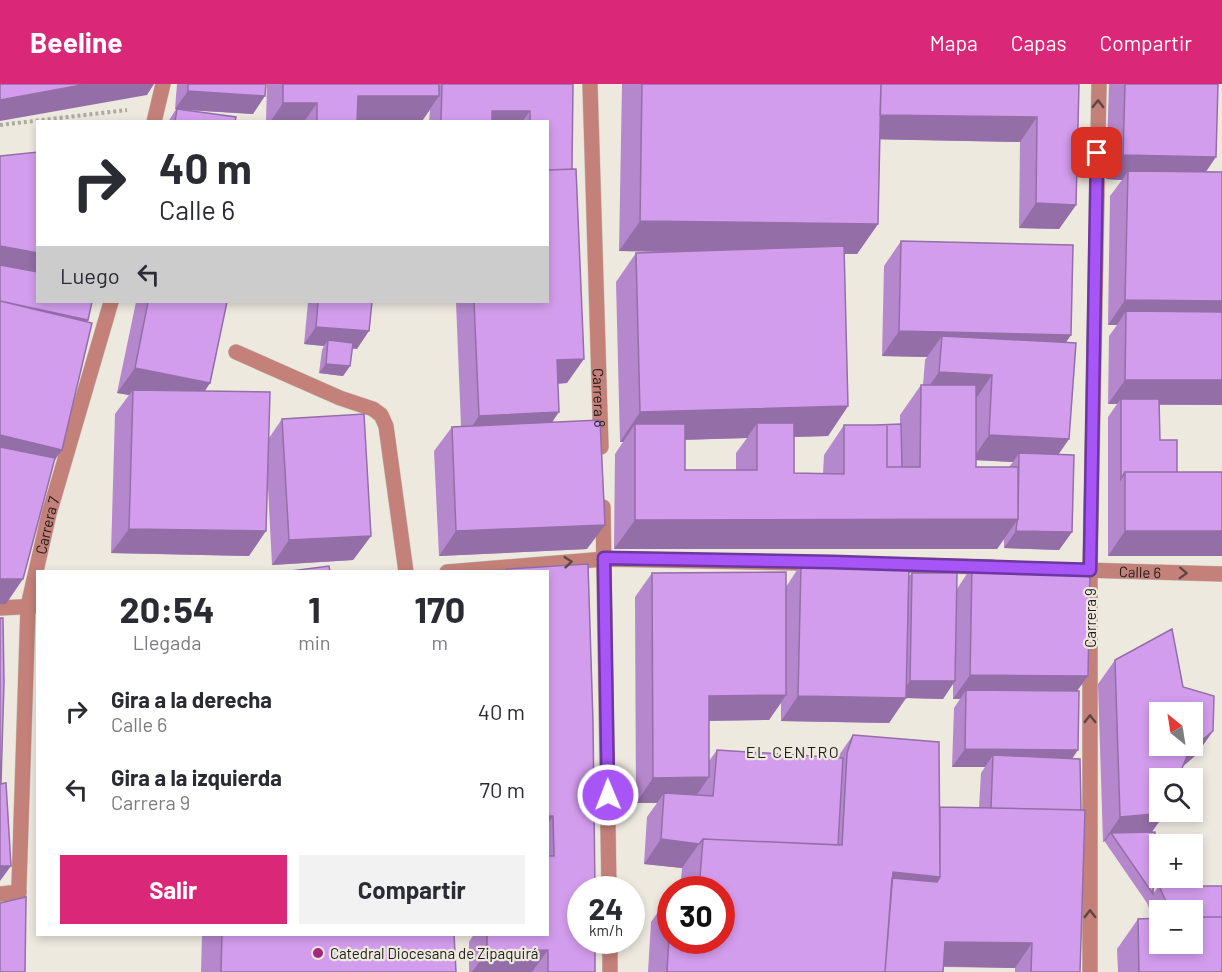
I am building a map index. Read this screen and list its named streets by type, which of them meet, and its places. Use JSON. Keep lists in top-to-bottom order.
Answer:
{
  "streets": {
    "street": [
      "Carrera 8",
      "Carrera 7",
      "Calle 6",
      "Carrera 9"
    ]
  },
  "crossings": [
    ["Calle 6", "Carrera 9"]
  ],
  "one_way": ["Calle 6", "Carrera 9"],
  "districts": ["EL CENTRO"],
  "places": ["Catedral Diocesana de Zipaquirá"],
  "north": "top left",
  "page": {
    "header": "Beeline",
    "nav": ["Mapa", "Capas", "Compartir"],
    "turn": ["40 m", "Calle 6"],
    "then": "Luego",
    "eta": [
      "20:54",
      "Llegada",
      "1",
      "min",
      "170",
      "m"
    ],
    "list": [
      {
        "name": "Gira a la derecha",
        "note": "Calle 6",
        "value": "40 m"
      },
      {
        "name": "Gira a la izquierda",
        "note": "Carrera 9",
        "value": "70 m"
      }
    ],
    "map_buttons": ["+", "−"],
    "buttons": ["Salir", "Compartir"],
    "speed": "24 km/h",
    "limit": "30"
  }
}
